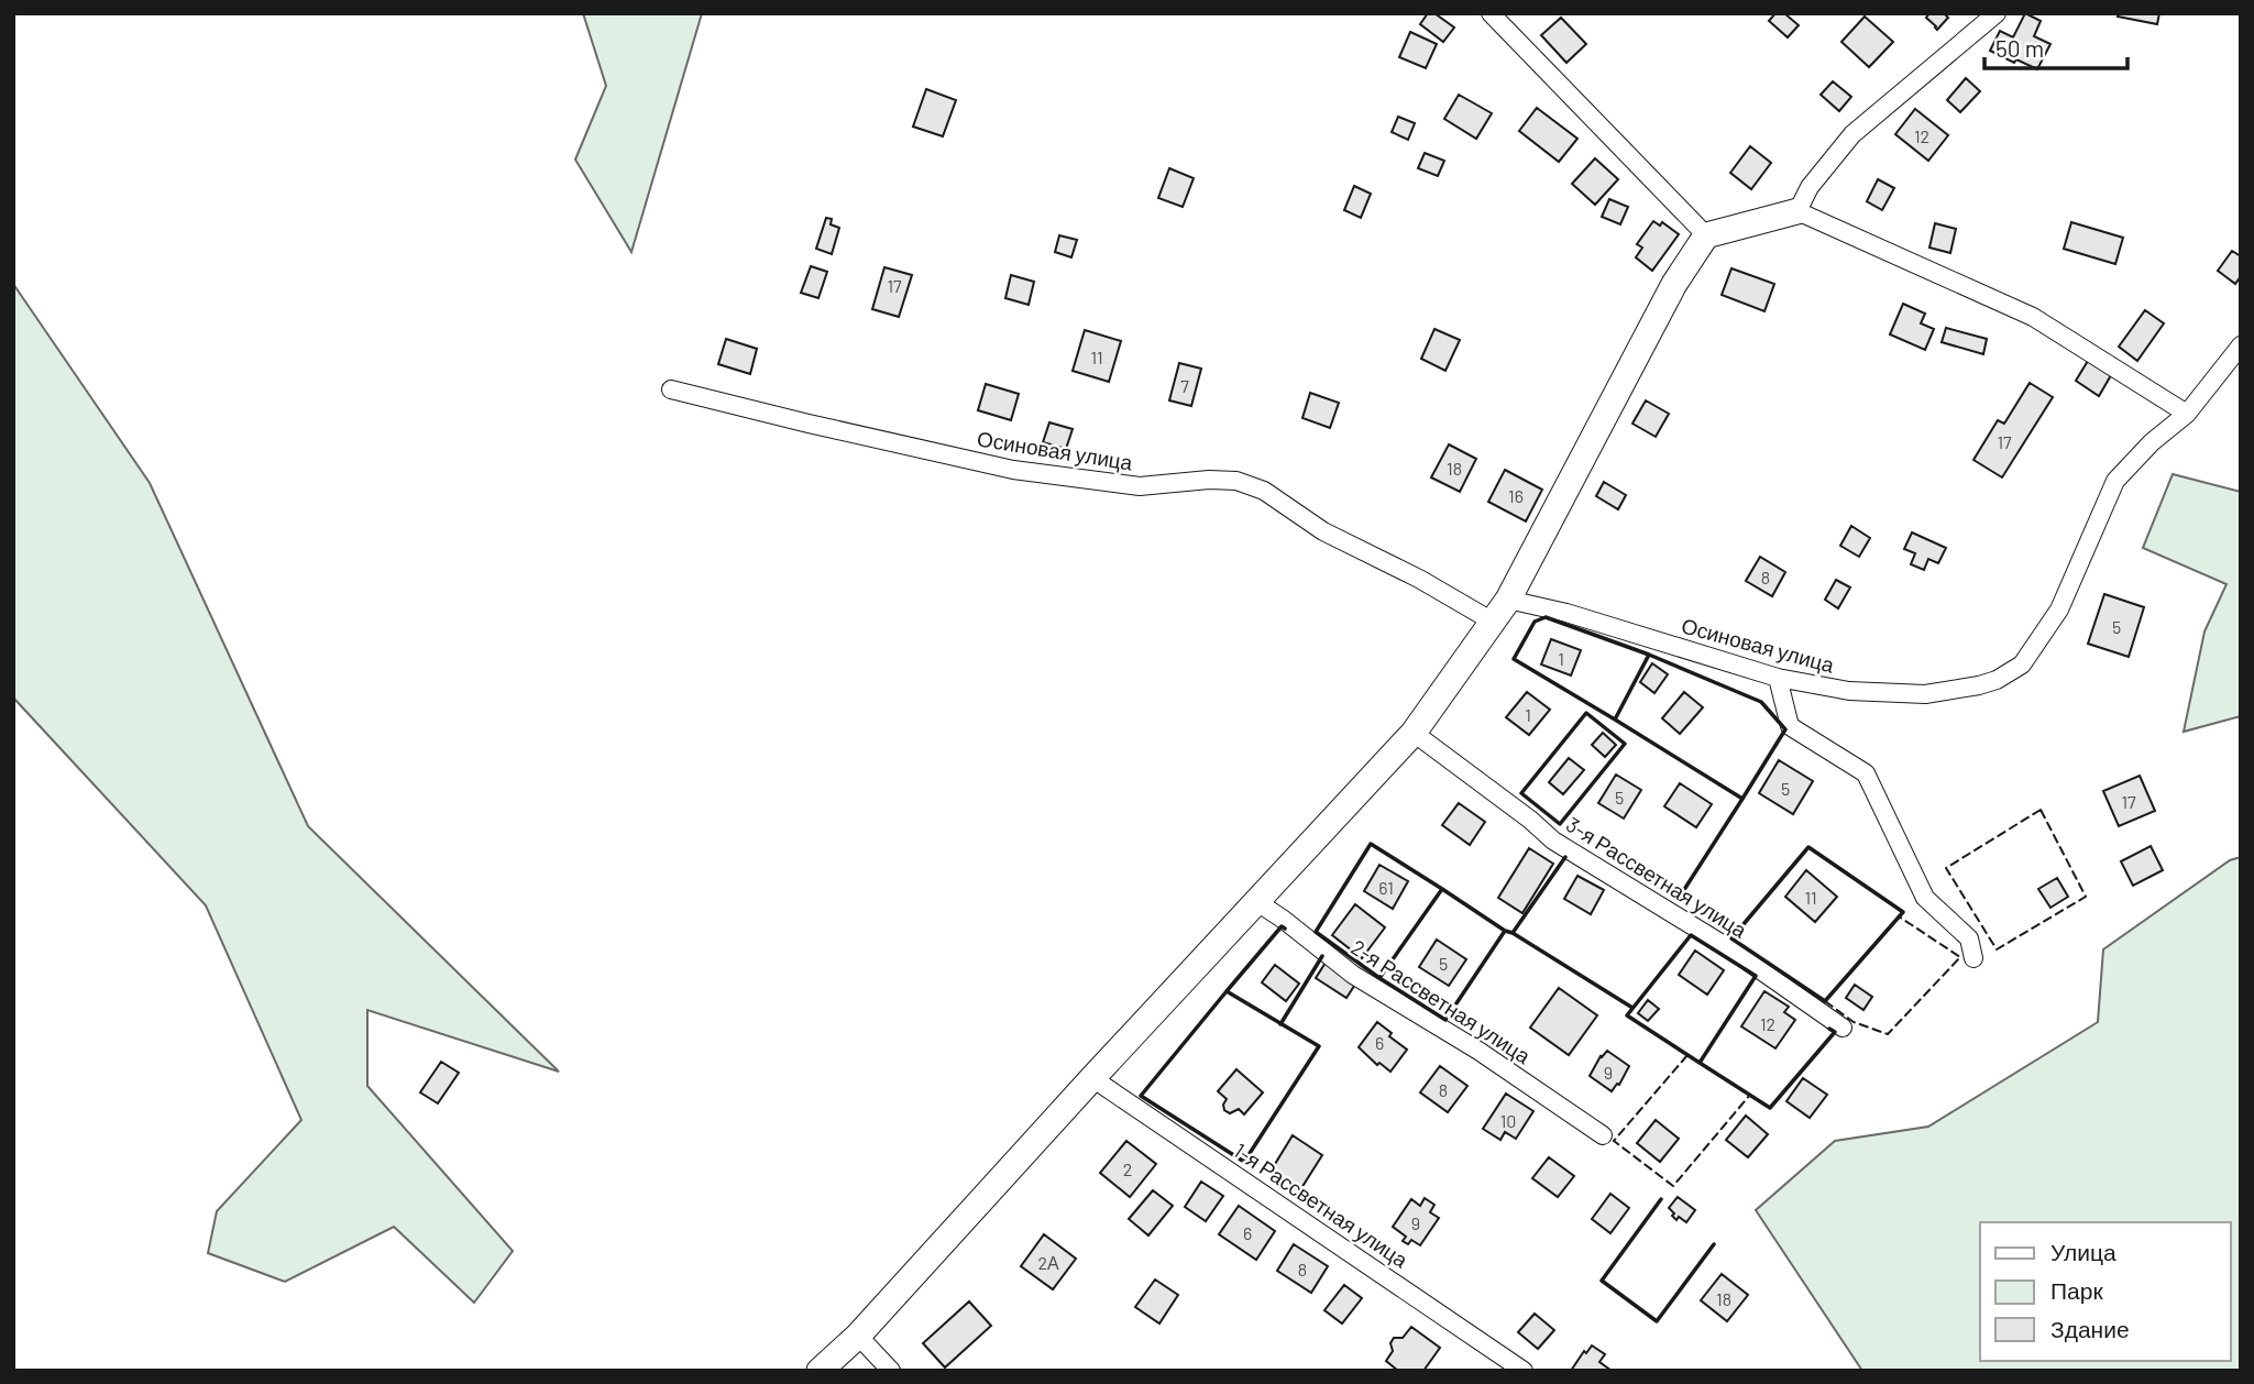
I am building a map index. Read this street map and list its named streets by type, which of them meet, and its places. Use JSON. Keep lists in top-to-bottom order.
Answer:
{
  "streets": {
    "street": [
      "Осиновая улица",
      "3-я Рассветная улица",
      "2-я Рассветная улица",
      "1-я Рассветная улица"
    ]
  },
  "house_numbers": [
    "12",
    "17",
    "11",
    "7",
    "17",
    "18",
    "16",
    "8",
    "5",
    "1",
    "1",
    "5",
    "5",
    "17",
    "61",
    "11",
    "5",
    "12",
    "6",
    "9",
    "8",
    "10",
    "2",
    "9",
    "6",
    "2А",
    "8",
    "18"
  ],
  "legend": ["Улица", "Парк", "Здание"],
  "scale_bar": "50 m"
}
